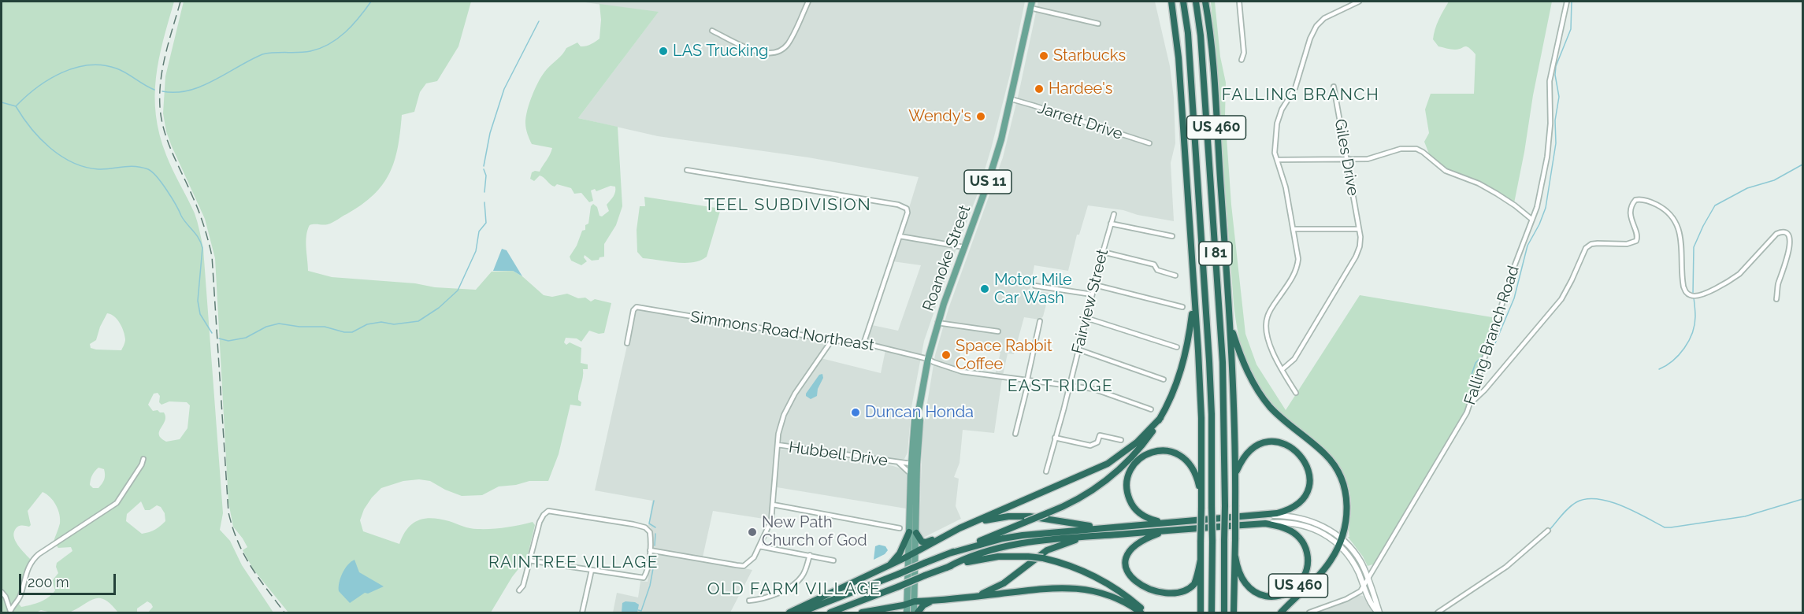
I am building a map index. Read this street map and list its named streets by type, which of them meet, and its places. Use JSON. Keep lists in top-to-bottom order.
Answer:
{
  "streets": {
    "highway": ["US 460", "I 81"],
    "main road": ["US 11", "Roanoke Street"],
    "street": [
      "Jarrett Drive",
      "Giles Drive",
      "Fairview Street",
      "Simmons Road Northeast",
      "Falling Branch Road",
      "Hubbell Drive"
    ]
  },
  "crossings": [
    ["Jarrett Drive", "Roanoke Street"],
    ["Roanoke Street", "Simmons Road Northeast"],
    ["Roanoke Street", "Hubbell Drive"],
    ["Fairview Street", "Simmons Road Northeast"]
  ],
  "districts": [
    "FALLING BRANCH",
    "TEEL SUBDIVISION",
    "EAST RIDGE",
    "RAINTREE VILLAGE",
    "OLD FARM VILLAGE"
  ],
  "places": [
    "LAS Trucking",
    "Starbucks",
    "Hardee's",
    "Wendy's",
    "Motor Mile Car Wash",
    "Space Rabbit Coffee",
    "Duncan Honda",
    "New Path Church of God"
  ],
  "scale_bar": "200 m"
}
